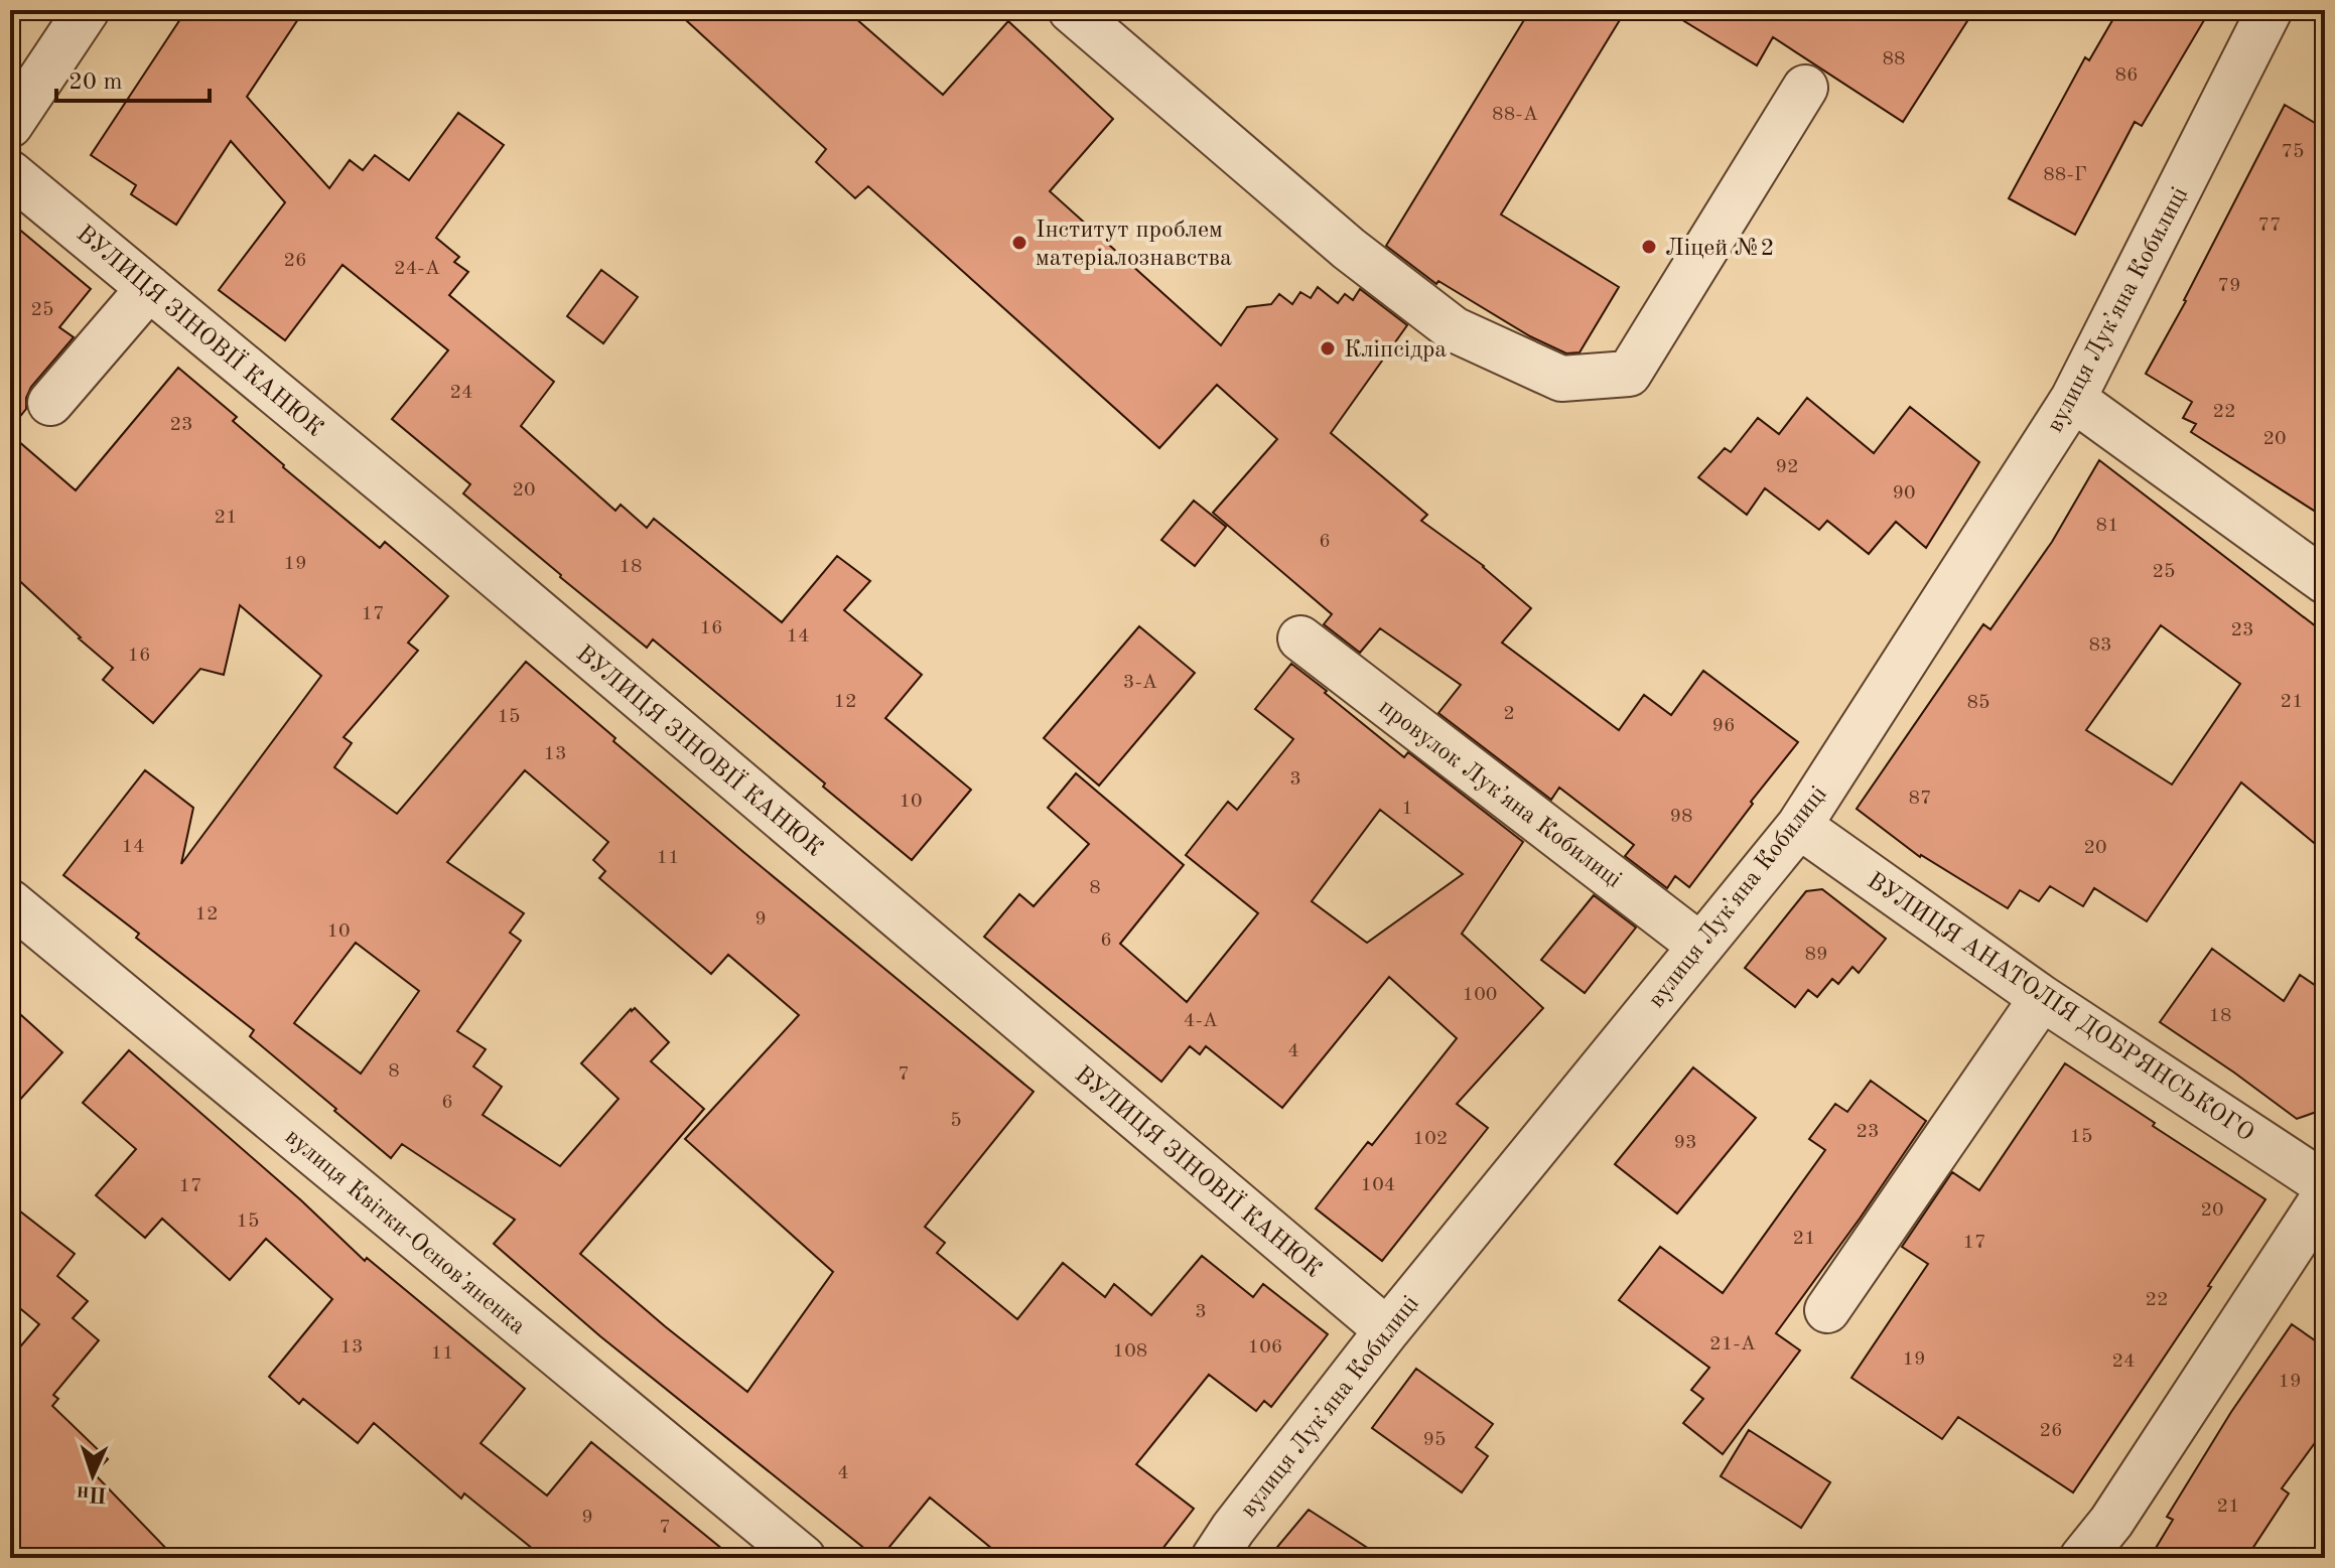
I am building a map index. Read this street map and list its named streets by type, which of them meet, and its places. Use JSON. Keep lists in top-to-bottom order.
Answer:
{
  "streets": {
    "street": [
      "вулиця Лукʼяна Кобилиці",
      "ВУЛИЦЯ ЗІНОВІЇ КАНЮК",
      "провулок Лукʼяна Кобилиці",
      "ВУЛИЦЯ АНАТОЛІЯ ДОБРЯНСЬКОГО",
      "вулиця Квітки-Основʼяненка"
    ]
  },
  "crossings": [
    ["вулиця Лукʼяна Кобилиці", "ВУЛИЦЯ ЗІНОВІЇ КАНЮК"],
    ["вулиця Лукʼяна Кобилиці", "провулок Лукʼяна Кобилиці"],
    ["вулиця Лукʼяна Кобилиці", "ВУЛИЦЯ АНАТОЛІЯ ДОБРЯНСЬКОГО"]
  ],
  "places": ["Інститут проблем матеріалознавства", "Ліцей №2", "Кліпсідра"],
  "house_numbers": [
    "88",
    "86",
    "88-А",
    "75",
    "88-Г",
    "77",
    "26",
    "24-А",
    "79",
    "25",
    "24",
    "22",
    "23",
    "20",
    "92",
    "20",
    "90",
    "21",
    "81",
    "6",
    "19",
    "18",
    "25",
    "17",
    "16",
    "23",
    "14",
    "83",
    "16",
    "3-А",
    "12",
    "21",
    "85",
    "2",
    "15",
    "96",
    "13",
    "3",
    "87",
    "10",
    "1",
    "98",
    "14",
    "20",
    "11",
    "8",
    "12",
    "9",
    "10",
    "6",
    "89",
    "100",
    "18",
    "4-А",
    "4",
    "8",
    "7",
    "6",
    "5",
    "23",
    "15",
    "102",
    "93",
    "104",
    "17",
    "20",
    "15",
    "21",
    "17",
    "22",
    "3",
    "21-А",
    "13",
    "106",
    "108",
    "11",
    "19",
    "24",
    "19",
    "26",
    "95",
    "4",
    "21",
    "9",
    "7"
  ],
  "scale_bar": "20 m",
  "north": "bottom"
}
